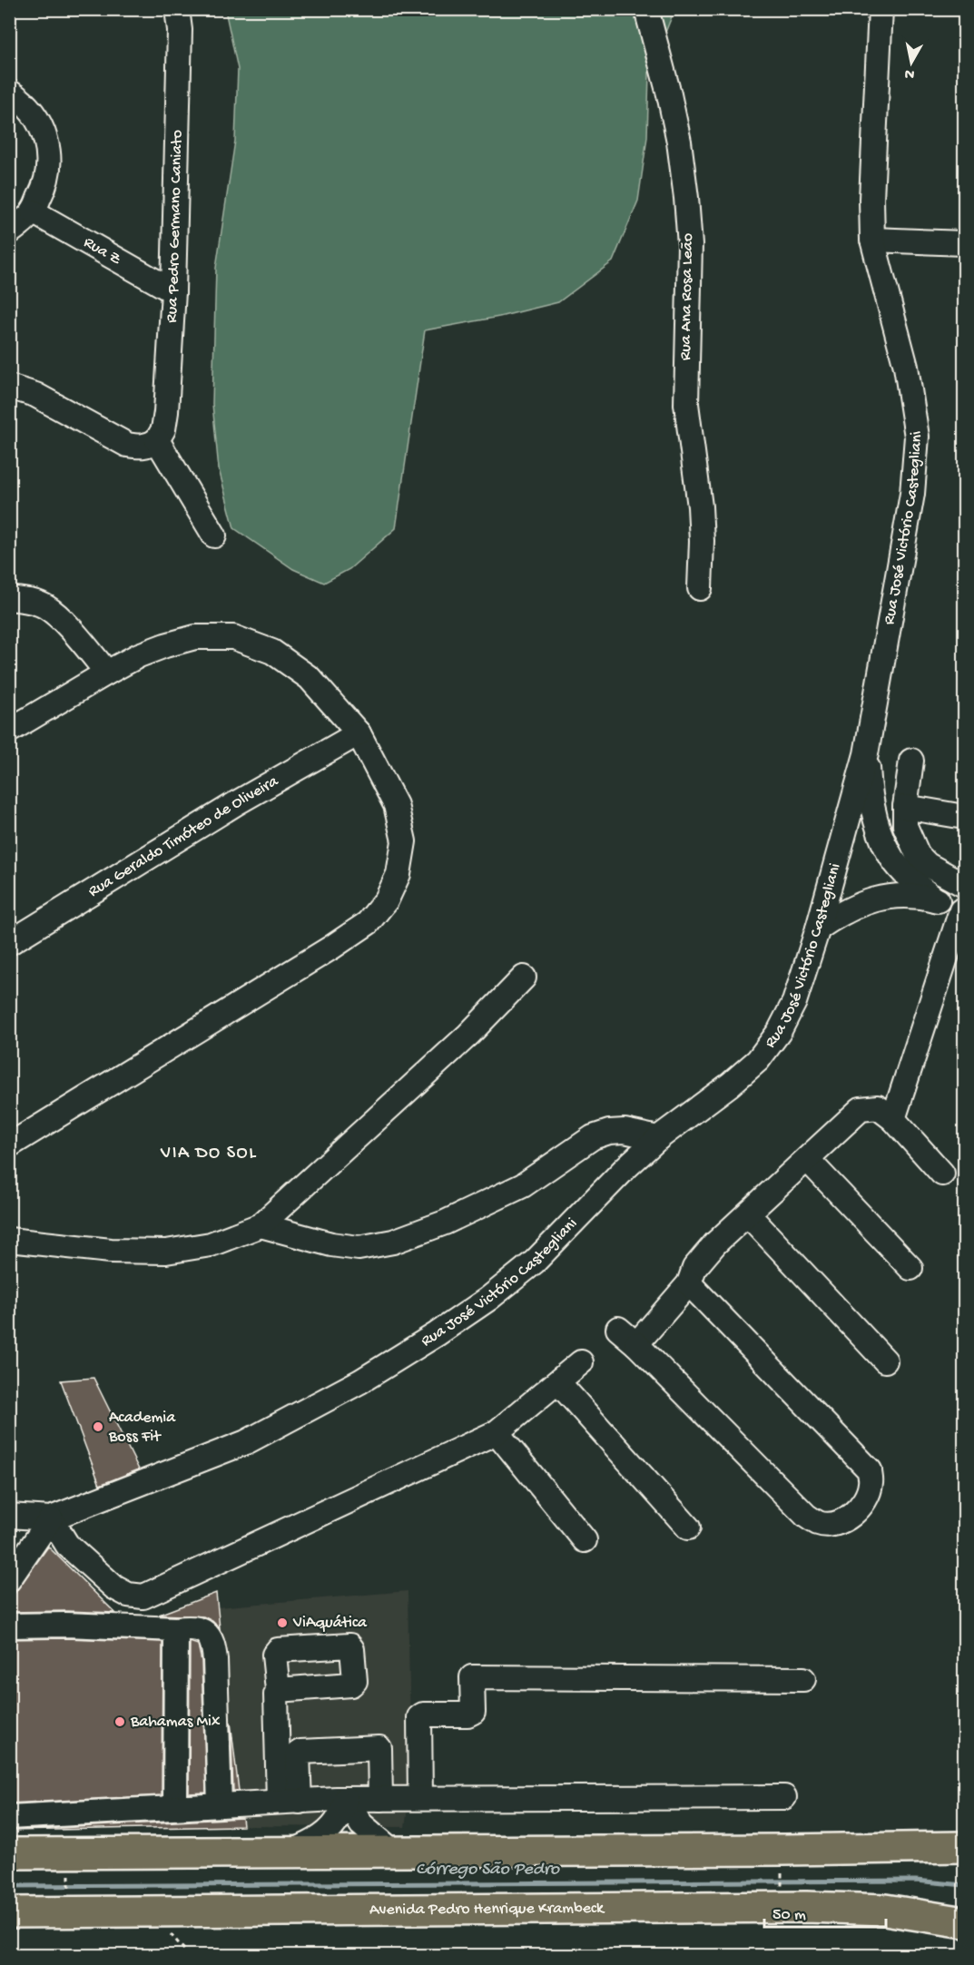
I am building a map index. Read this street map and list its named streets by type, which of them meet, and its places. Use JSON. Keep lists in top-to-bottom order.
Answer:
{
  "streets": {
    "main road": ["Avenida Pedro Henrique Krambeck"],
    "street": [
      "Rua Pedro Germano Caniato",
      "Rua Z",
      "Rua Ana Rosa Leão",
      "Rua José Victório Castegliani",
      "Rua Geraldo Timóteo de Oliveira"
    ]
  },
  "crossings": [
    ["Rua Pedro Germano Caniato", "Rua Z"]
  ],
  "districts": ["VIA DO SOL"],
  "water": ["Córrego São Pedro"],
  "places": ["Academia Boss Fit", "ViAquática", "Bahamas Mix"],
  "scale_bar": "50 m",
  "north": "bottom"
}
